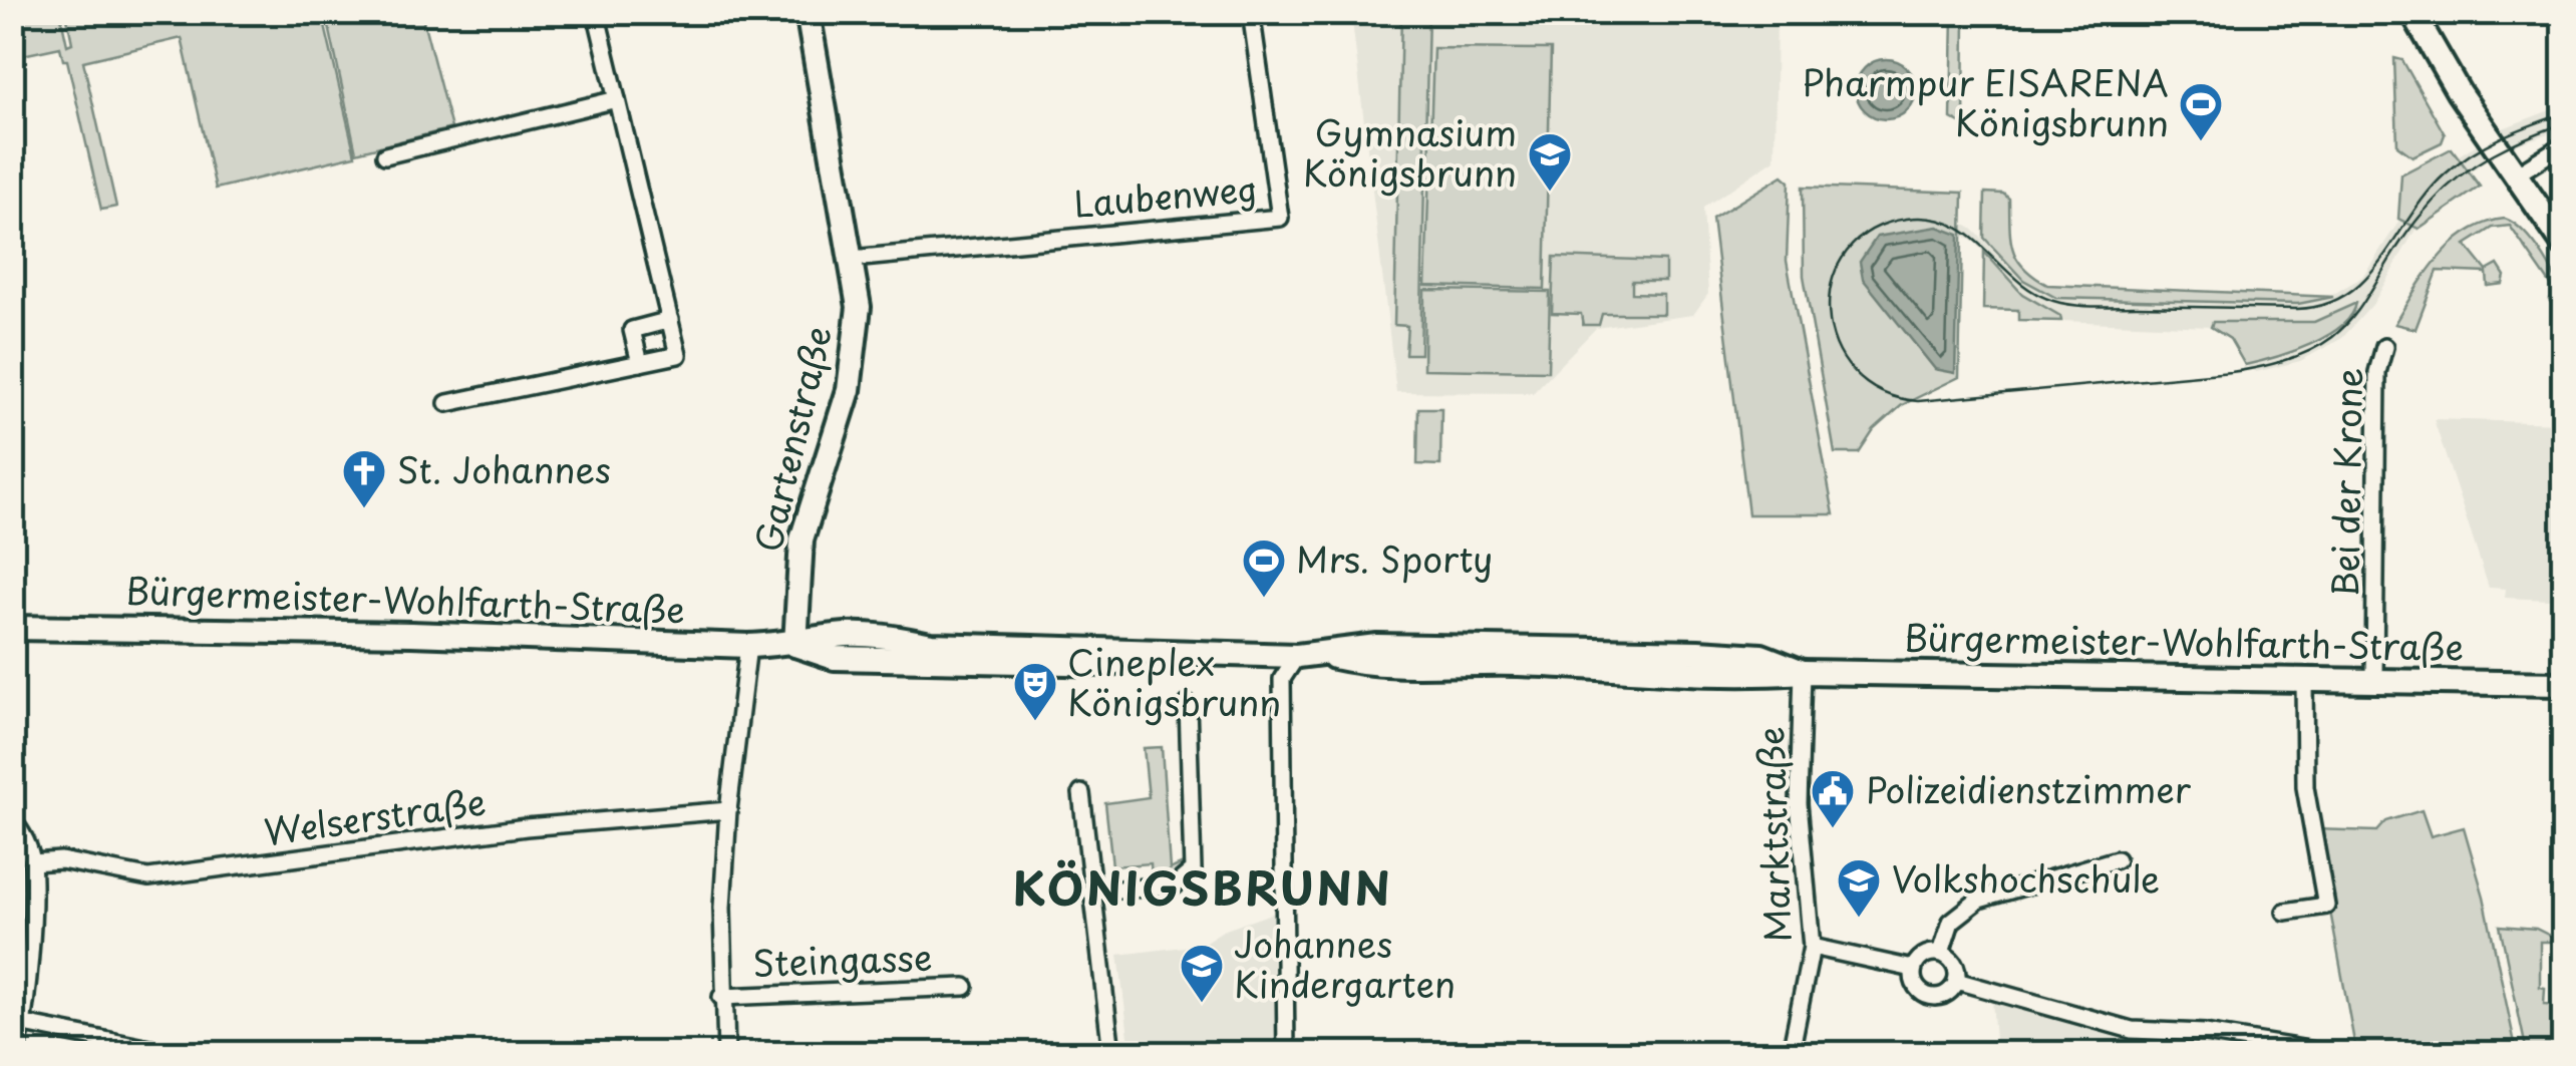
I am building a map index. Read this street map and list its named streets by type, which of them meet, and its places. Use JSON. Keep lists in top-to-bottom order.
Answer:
{
  "streets": {
    "street": [
      "Laubenweg",
      "Gartenstraße",
      "Bei der Krone",
      "Bürgermeister-Wohlfarth-Straße",
      "Welserstraße",
      "Marktstraße",
      "Steingasse"
    ]
  },
  "crossings": [
    ["Laubenweg", "Gartenstraße"],
    ["Gartenstraße", "Bürgermeister-Wohlfarth-Straße"],
    ["Bei der Krone", "Bürgermeister-Wohlfarth-Straße"],
    ["Bürgermeister-Wohlfarth-Straße", "Marktstraße"]
  ],
  "districts": ["KÖNIGSBRUNN"],
  "places": {
    "sports": ["Pharmpur EISARENA Königsbrunn", "Mrs. Sporty"],
    "school or university": ["Gymnasium Königsbrunn", "Volkshochschule", "Johannes Kindergarten"],
    "church": ["St. Johannes"],
    "theatre": ["Cineplex Königsbrunn"],
    "public building": ["Polizeidienstzimmer"]
  }
}
